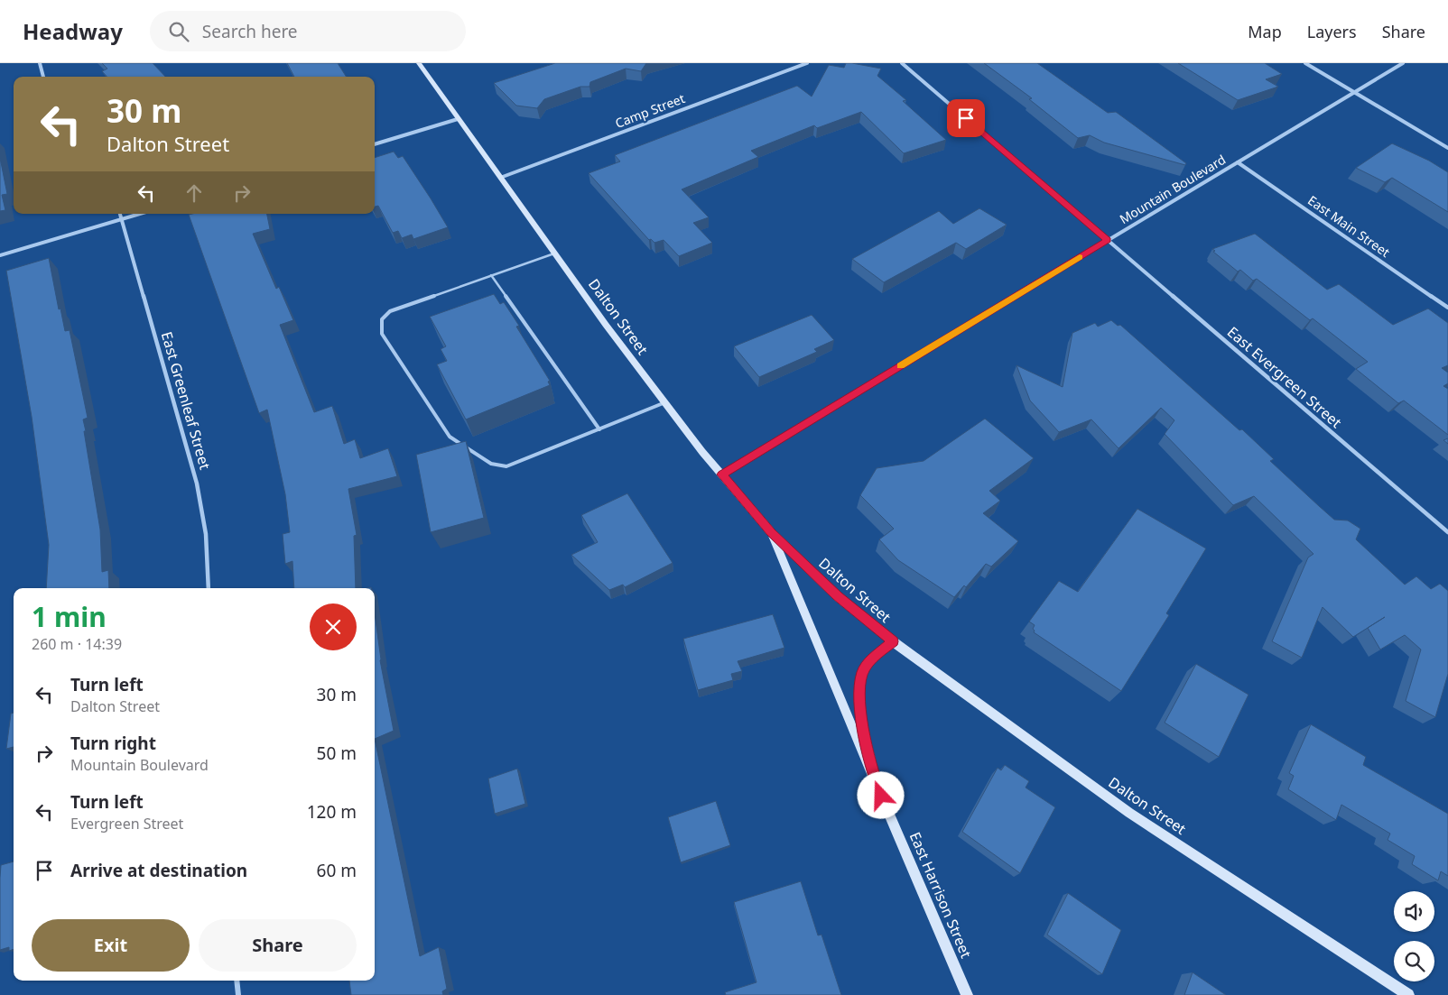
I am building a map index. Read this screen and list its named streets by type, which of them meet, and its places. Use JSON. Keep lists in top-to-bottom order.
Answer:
{
  "streets": {
    "main road": ["Dalton Street", "East Harrison Street"],
    "street": [
      "Camp Street",
      "Mountain Boulevard",
      "East Main Street",
      "East Evergreen Street",
      "East Greenleaf Street"
    ]
  },
  "crossings": [
    ["Camp Street", "Dalton Street"],
    ["Mountain Boulevard", "East Main Street"],
    ["Mountain Boulevard", "Dalton Street"],
    ["Mountain Boulevard", "East Evergreen Street"],
    ["Dalton Street", "East Harrison Street"]
  ],
  "page": {
    "header": "Headway",
    "search": "Search here",
    "nav": ["Map", "Layers", "Share"],
    "turn": ["30 m", "Dalton Street"],
    "heading": ["1 min", "260 m · 14:39"],
    "list": [
      {
        "name": "Turn left",
        "note": "Dalton Street",
        "value": "30 m"
      },
      {
        "name": "Turn right",
        "note": "Mountain Boulevard",
        "value": "50 m"
      },
      {
        "name": "Turn left",
        "note": "Evergreen Street",
        "value": "120 m"
      },
      {
        "name": "Arrive at destination",
        "value": "60 m"
      }
    ],
    "buttons": ["Exit", "Share"]
  }
}
